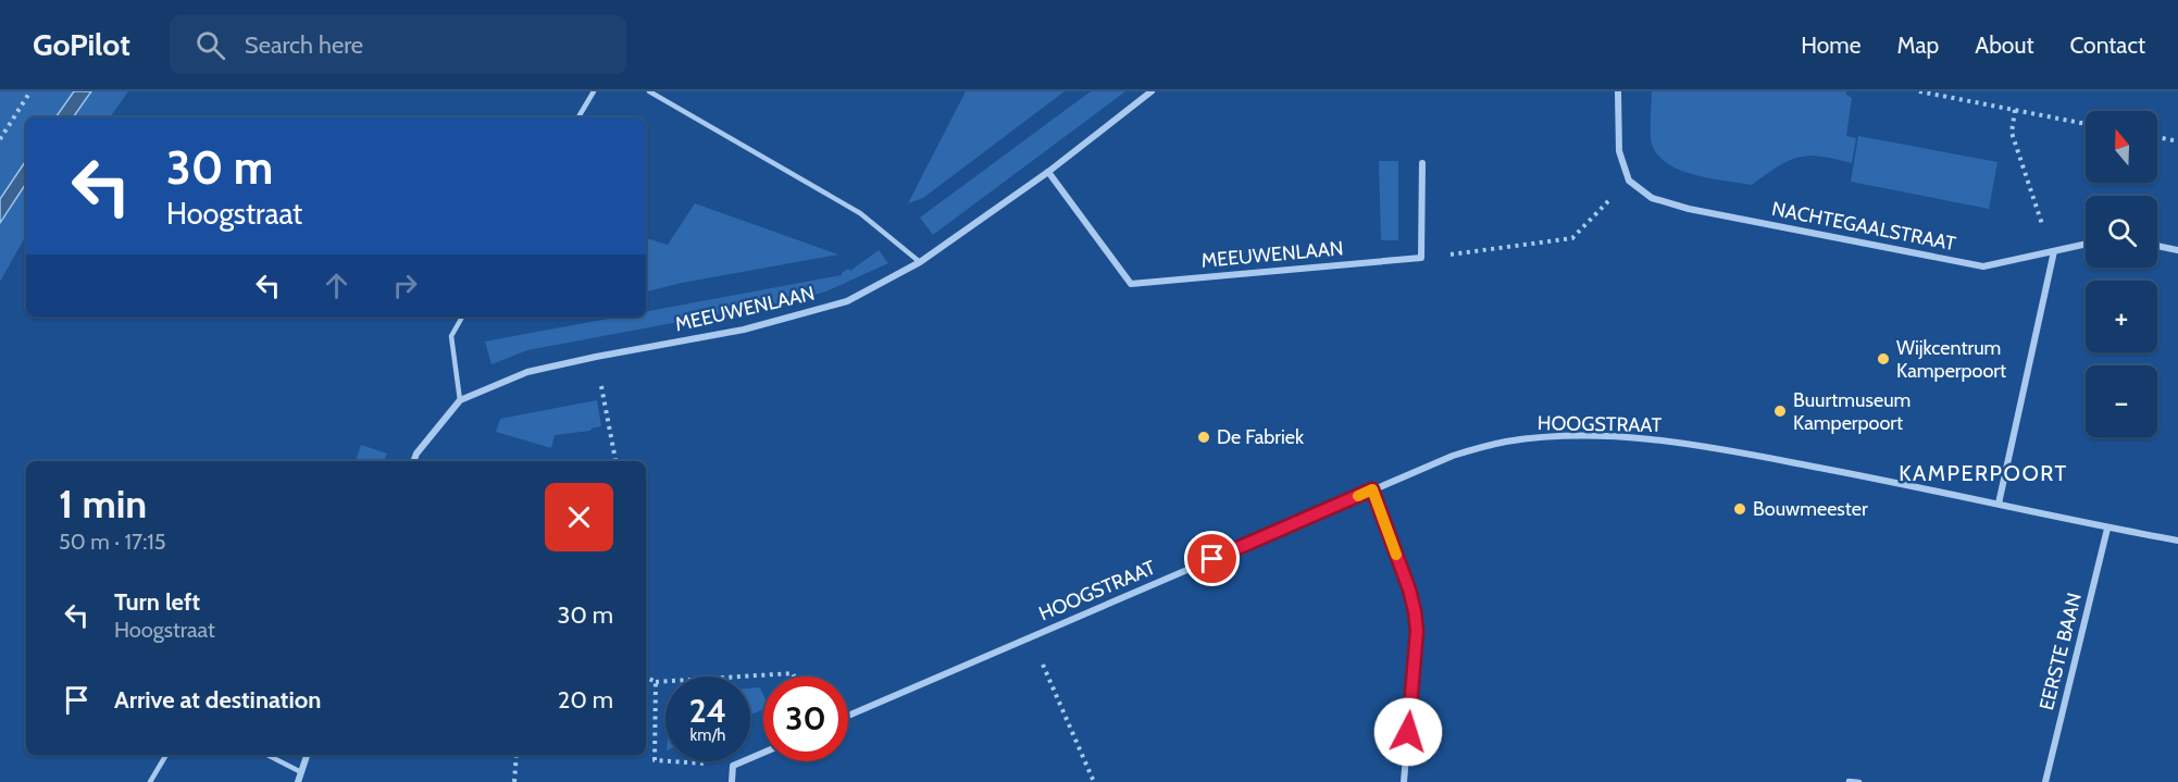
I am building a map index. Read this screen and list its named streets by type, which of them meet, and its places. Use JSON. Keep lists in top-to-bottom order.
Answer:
{
  "streets": {
    "street": [
      "NACHTEGAALSTRAAT",
      "MEEUWENLAAN",
      "HOOGSTRAAT",
      "EERSTE BAAN"
    ]
  },
  "crossings": [
    ["HOOGSTRAAT", "EERSTE BAAN"]
  ],
  "districts": ["KAMPERPOORT"],
  "places": [
    "Wijkcentrum Kamperpoort",
    "Buurtmuseum Kamperpoort",
    "De Fabriek",
    "Bouwmeester"
  ],
  "north": "top",
  "page": {
    "header": "GoPilot",
    "search": "Search here",
    "nav": [
      "Home",
      "Map",
      "About",
      "Contact"
    ],
    "map_buttons": ["+", "−"],
    "turn": ["30 m", "Hoogstraat"],
    "heading": ["1 min", "50 m · 17:15"],
    "list": [
      {
        "name": "Turn left",
        "note": "Hoogstraat",
        "value": "30 m"
      },
      {
        "name": "Arrive at destination",
        "value": "20 m"
      }
    ],
    "speed": "24 km/h",
    "limit": "30"
  }
}
